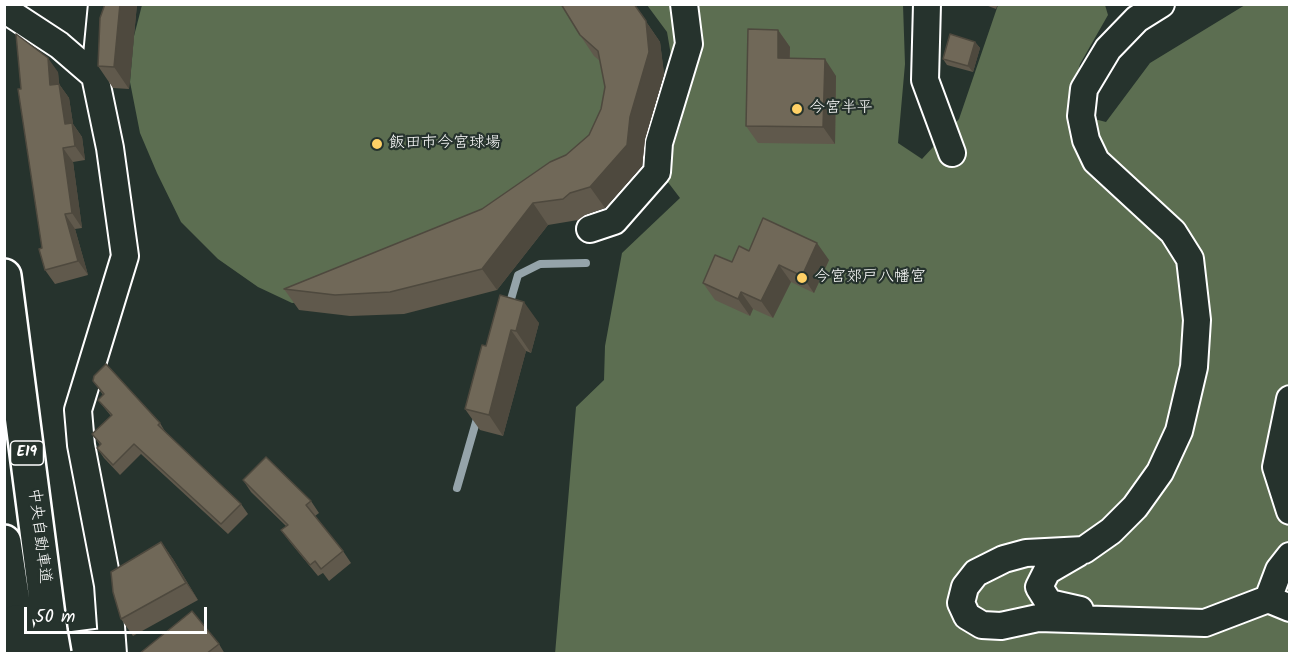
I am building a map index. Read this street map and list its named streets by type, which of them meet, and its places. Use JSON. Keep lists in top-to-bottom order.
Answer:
{
  "streets": {
    "highway": ["E19", "中央自動車道"]
  },
  "places": ["今宮半平", "飯田市今宮球場", "今宮郊戸八幡宮"],
  "scale_bar": "50 m"
}
